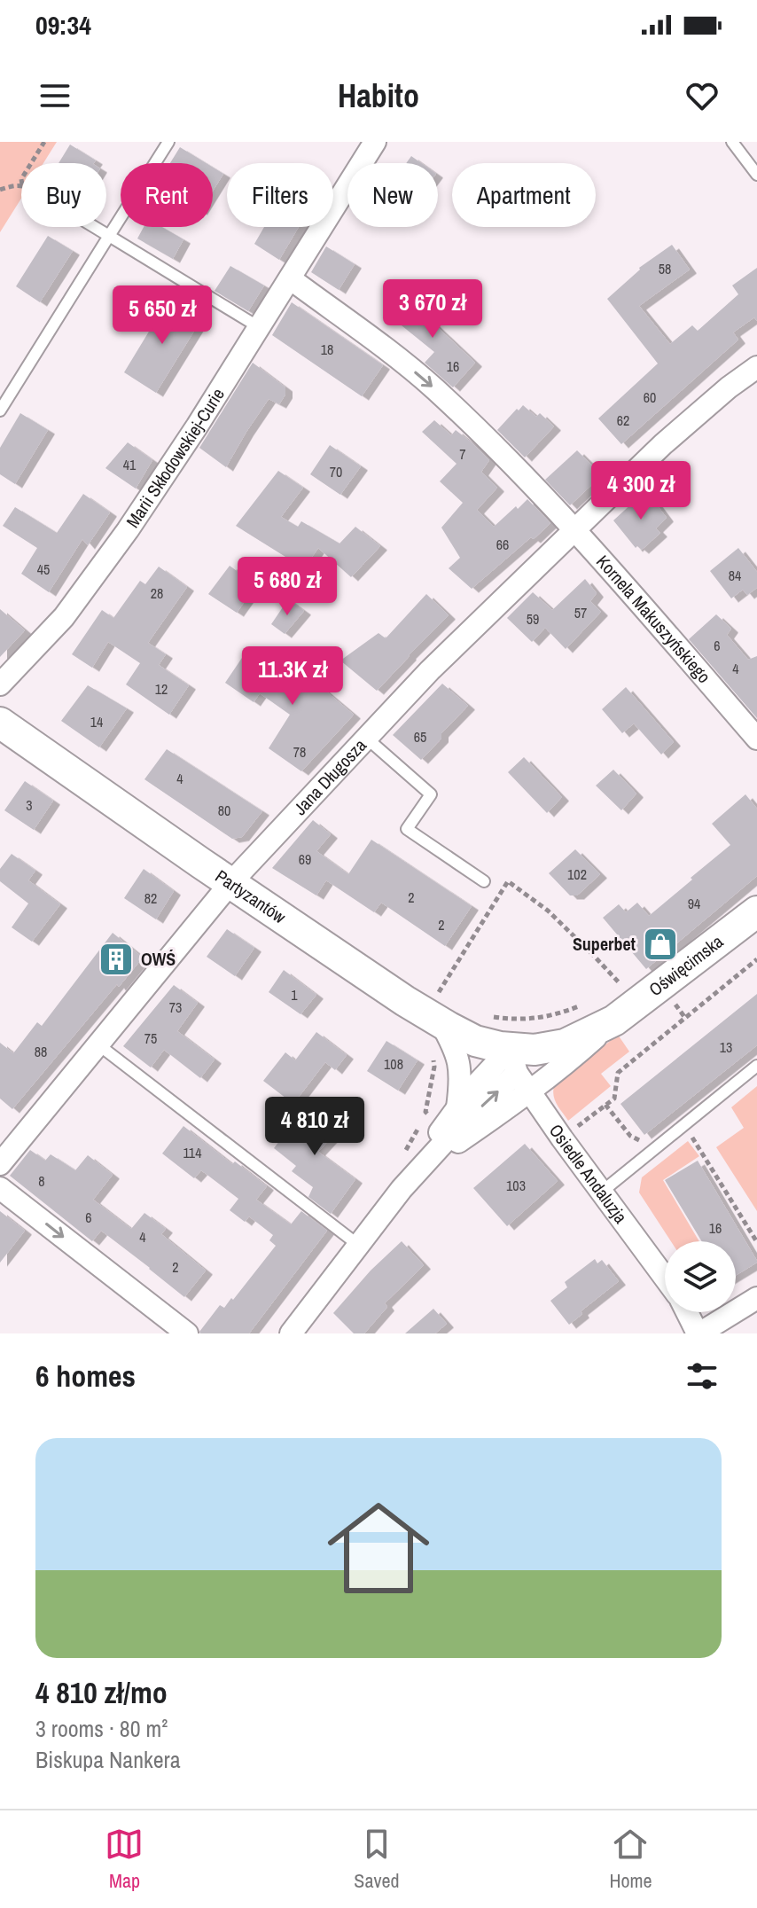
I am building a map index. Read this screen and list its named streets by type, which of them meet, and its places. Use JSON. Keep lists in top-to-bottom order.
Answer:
{
  "streets": {
    "street": [
      "Marii Skłodowskiej-Curie",
      "Kornela Makuszyńskiego",
      "Jana Długosza",
      "Partyzantów",
      "Oświęcimska",
      "Osiedle Andaluzja"
    ]
  },
  "crossings": [
    ["Marii Skłodowskiej-Curie", "Kornela Makuszyńskiego"],
    ["Kornela Makuszyńskiego", "Jana Długosza"],
    ["Jana Długosza", "Partyzantów"],
    ["Partyzantów", "Oświęcimska"],
    ["Partyzantów", "Osiedle Andaluzja"],
    ["Oświęcimska", "Osiedle Andaluzja"]
  ],
  "one_way": ["Kornela Makuszyńskiego"],
  "places": {
    "shop": ["Superbet"],
    "building": ["OWŚ"]
  },
  "house_numbers": [
    "58",
    "18",
    "16",
    "60",
    "62",
    "7",
    "41",
    "70",
    "66",
    "45",
    "84",
    "28",
    "57",
    "59",
    "6",
    "4",
    "12",
    "14",
    "65",
    "78",
    "4",
    "3",
    "80",
    "69",
    "102",
    "2",
    "82",
    "94",
    "2",
    "1",
    "73",
    "75",
    "13",
    "88",
    "108",
    "114",
    "8",
    "103",
    "6",
    "16",
    "4",
    "2"
  ],
  "page": {
    "status": "09:34",
    "header": "Habito",
    "chip": [
      "Buy",
      "Rent",
      "Filters",
      "New",
      "Apartment"
    ],
    "price": [
      "3 670 zł",
      "5 650 zł",
      "4 300 zł",
      "5 680 zł",
      "11.3K zł",
      "4 810 zł"
    ],
    "heading": "6 homes",
    "list": [
      {
        "name": "4 810 zł/mo",
        "note": "3 rooms · 80 m² · Biskupa Nankera"
      }
    ],
    "tabs": ["Map", "Saved", "Home"]
  }
}
